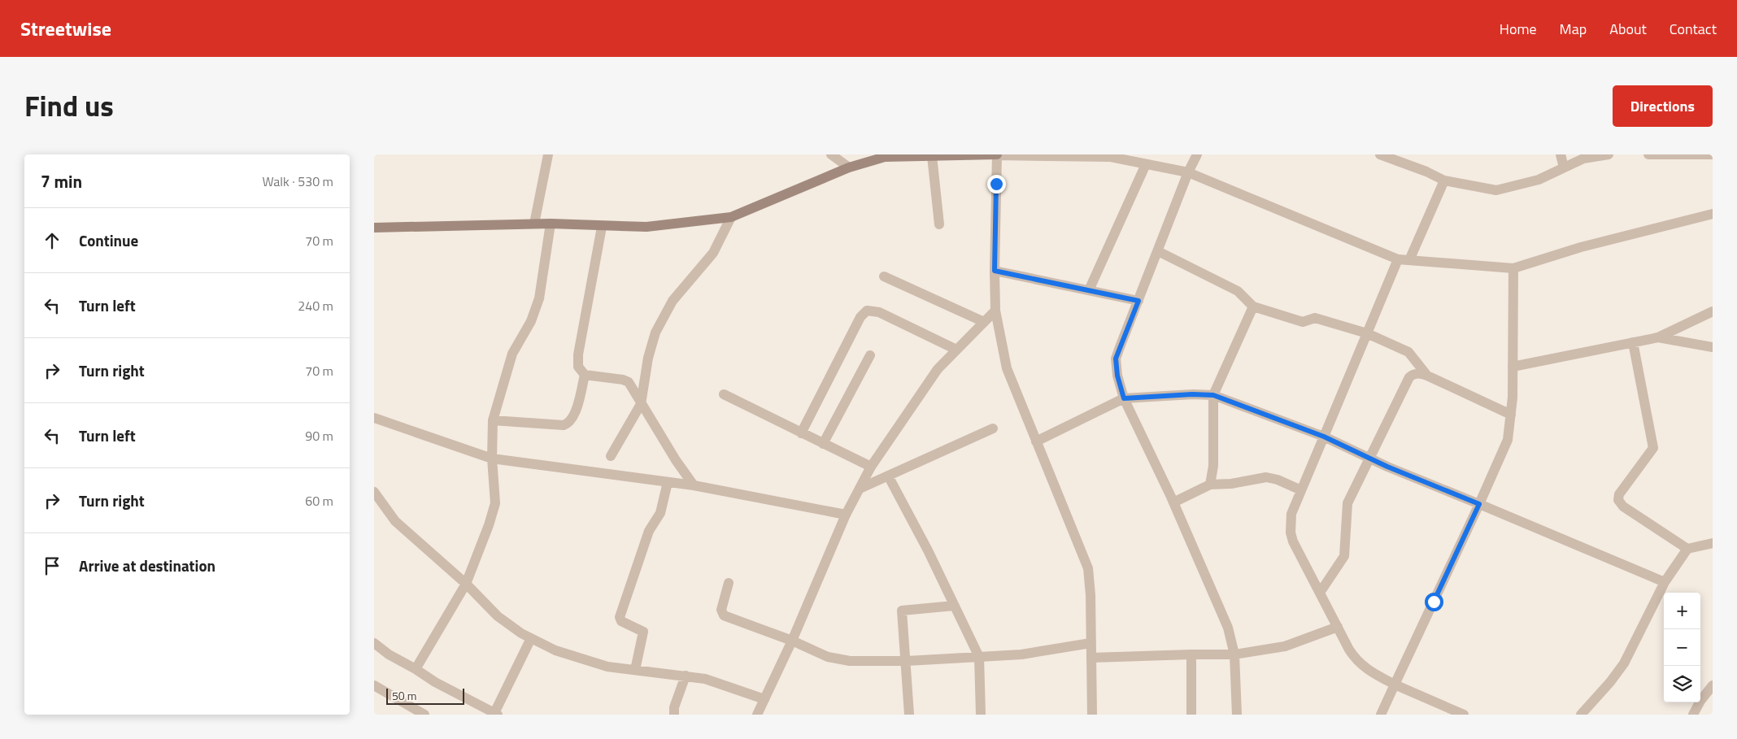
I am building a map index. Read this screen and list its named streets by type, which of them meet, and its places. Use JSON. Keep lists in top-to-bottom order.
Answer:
{
  "scale_bar": "50 m",
  "page": {
    "header": "Streetwise",
    "nav": [
      "Home",
      "Map",
      "About",
      "Contact"
    ],
    "title": "Find us",
    "buttons": "Directions",
    "heading": ["7 min", "Walk · 530 m"],
    "list": [
      ["Continue", "70 m"],
      ["Turn left", "240 m"],
      ["Turn right", "70 m"],
      ["Turn left", "90 m"],
      ["Turn right", "60 m"],
      "Arrive at destination"
    ],
    "map_buttons": ["+", "−"],
    "scale": "50 m"
  }
}
